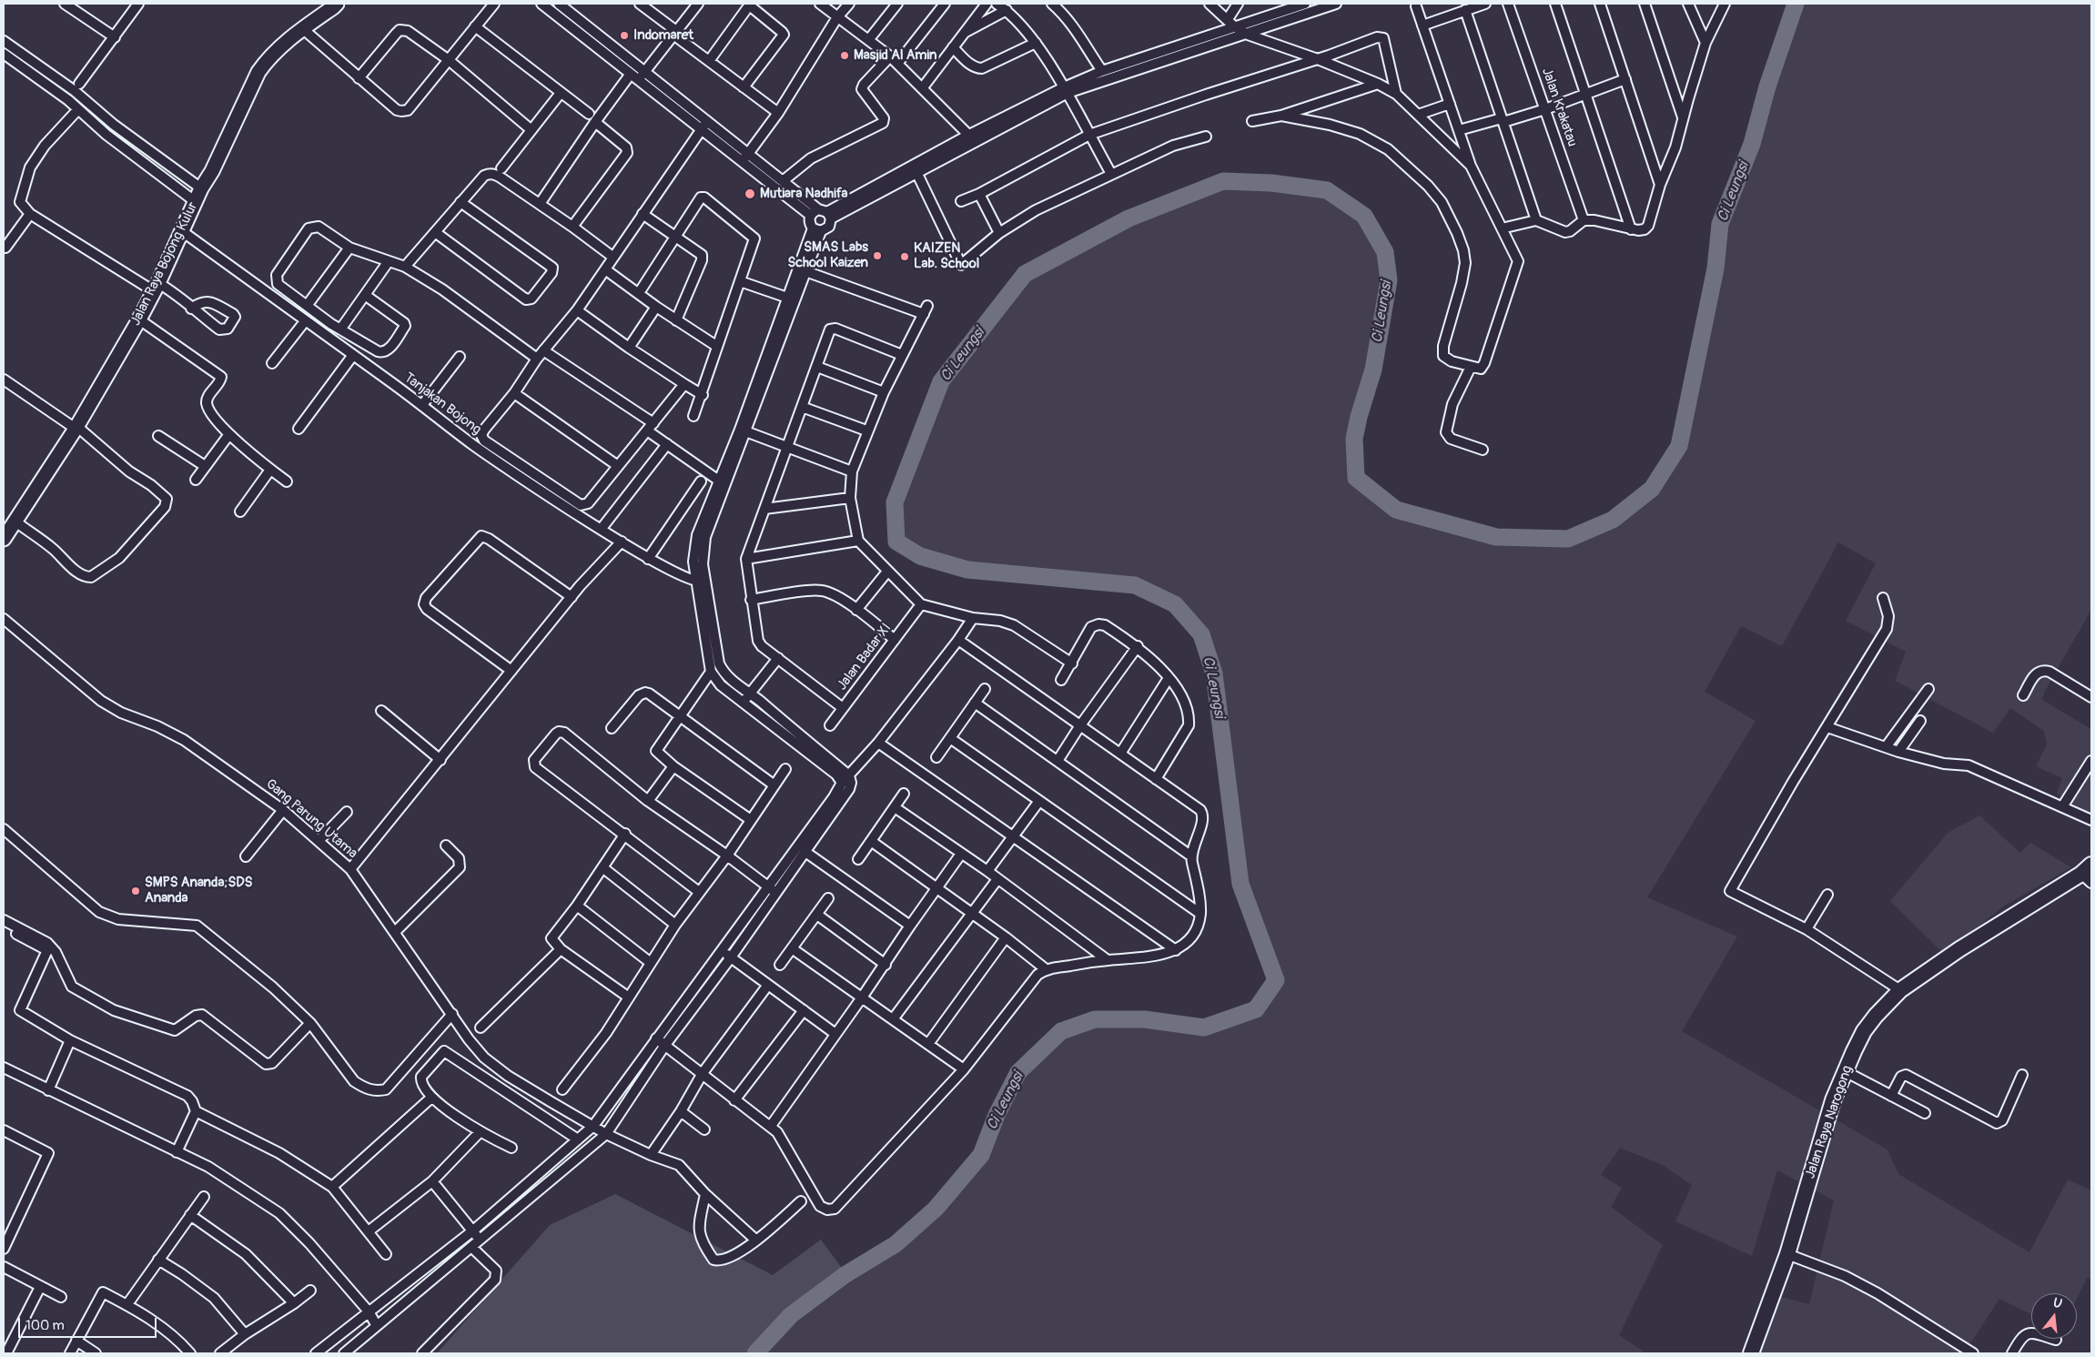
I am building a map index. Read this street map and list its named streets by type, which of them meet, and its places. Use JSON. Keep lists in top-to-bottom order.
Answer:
{
  "streets": {
    "main road": ["Jalan Raya Bojong Kulur", "Jalan Raya Narogong"],
    "street": [
      "Jalan Krakatau",
      "Tanjakan Bojong",
      "Jalan Badar XI",
      "Gang Parung Utama"
    ]
  },
  "crossings": [
    ["Jalan Raya Bojong Kulur", "Tanjakan Bojong"]
  ],
  "water": ["Ci Leungsi"],
  "places": [
    "Indomaret",
    "Masjid Al Amin",
    "Mutiara Nadhifa",
    "SMAS Labs School Kaizen",
    "KAIZEN Lab. School",
    "SMPS Ananda;SDS Ananda"
  ],
  "scale_bar": "100 m",
  "north": "top"
}
